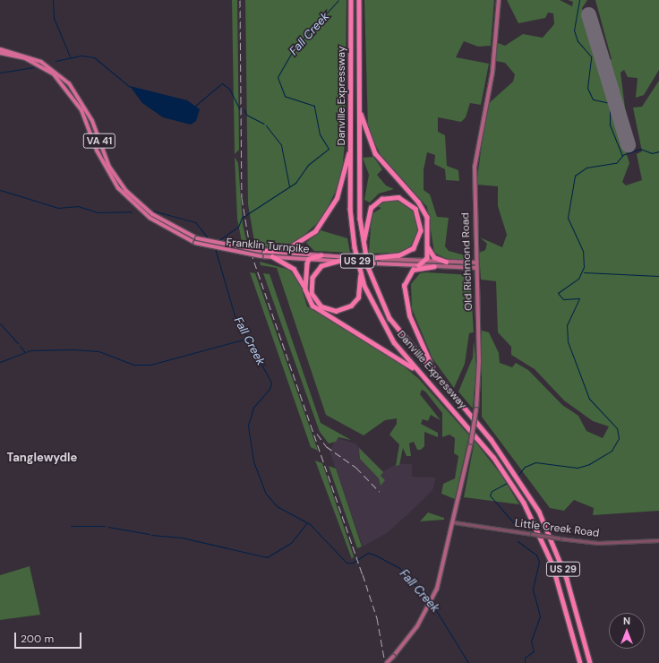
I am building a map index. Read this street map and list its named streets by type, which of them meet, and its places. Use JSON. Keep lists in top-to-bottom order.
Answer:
{
  "streets": {
    "highway": ["Danville Expressway", "US 29"],
    "main road": ["VA 41", "Franklin Turnpike", "Old Richmond Road"],
    "street": ["Little Creek Road"]
  },
  "crossings": [
    ["Franklin Turnpike", "Old Richmond Road"],
    ["Old Richmond Road", "Little Creek Road"]
  ],
  "districts": ["Tanglewydle"],
  "water": ["Fall Creek"],
  "scale_bar": "200 m",
  "north": "top"
}
